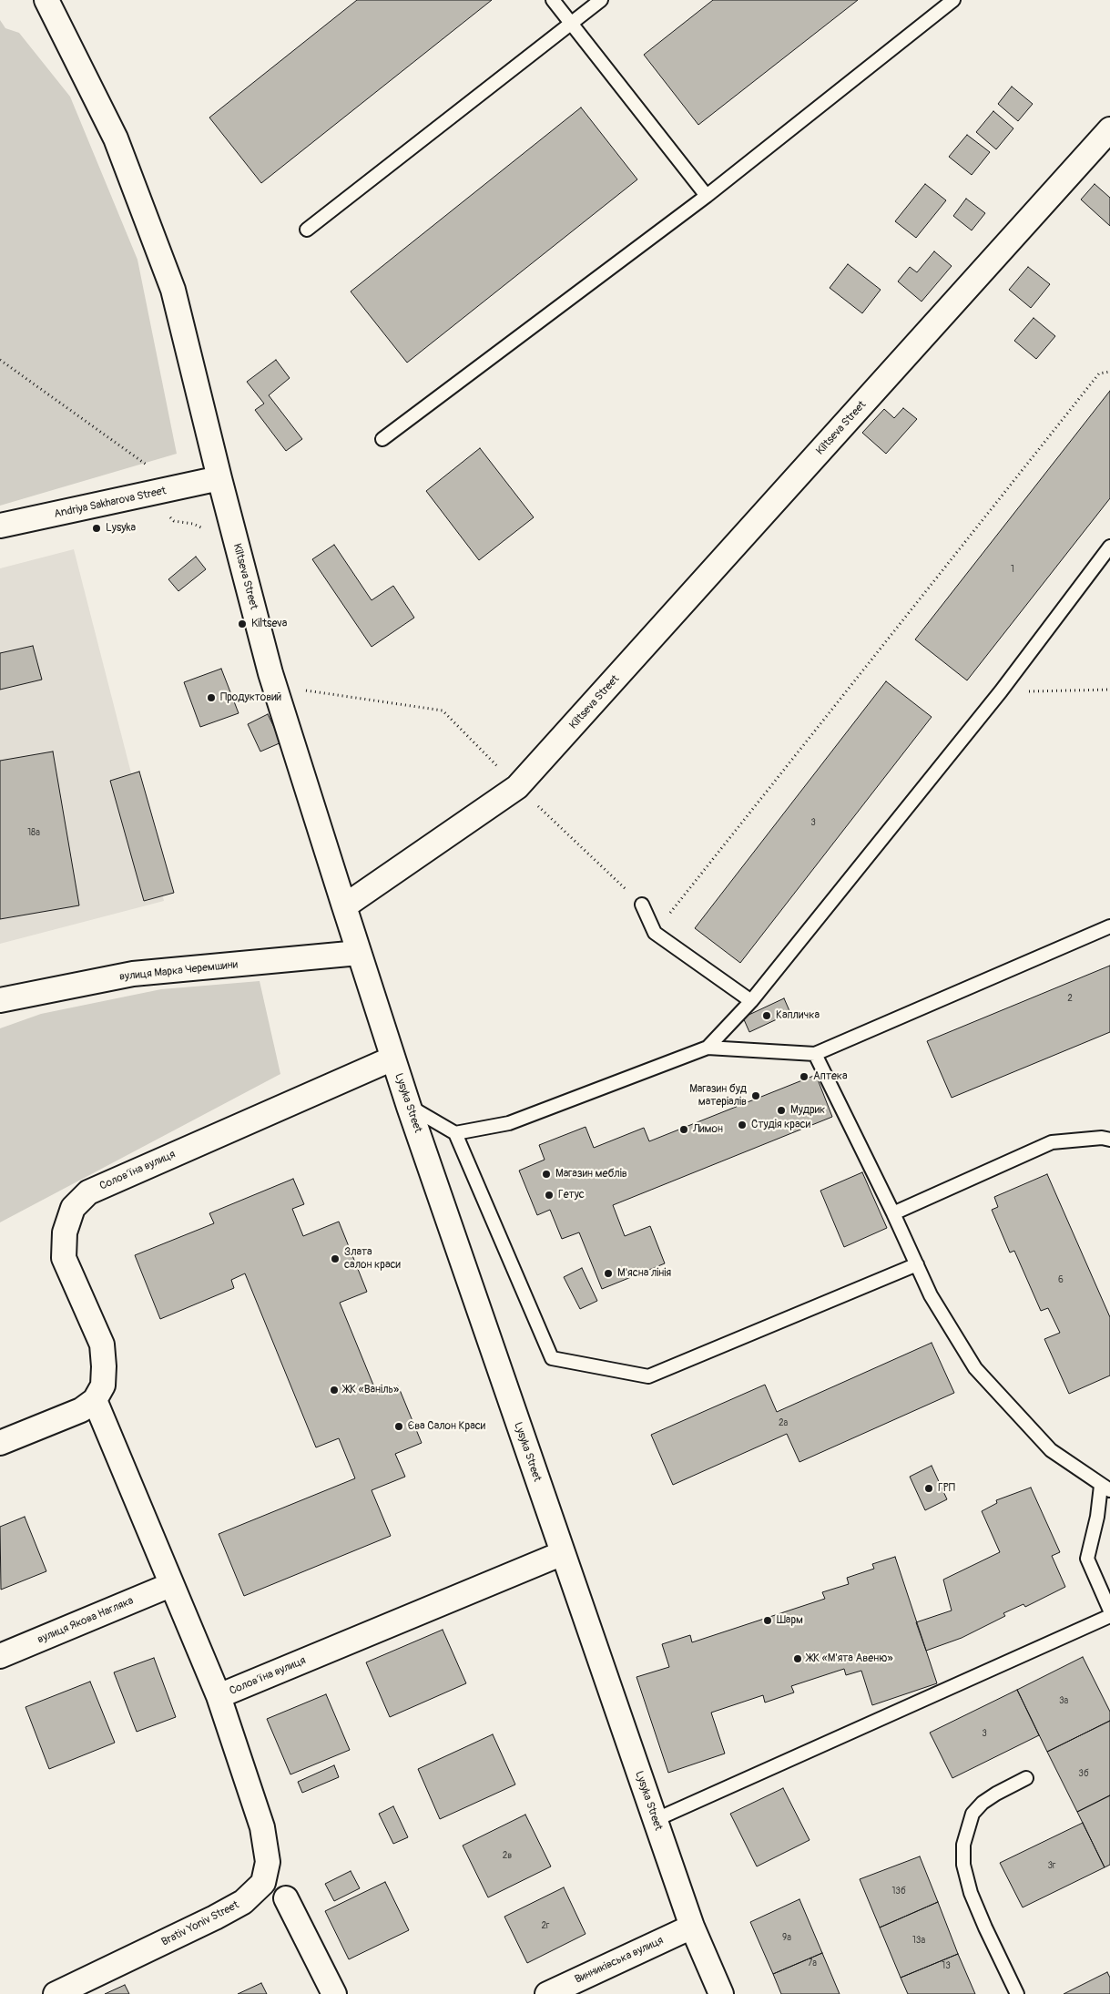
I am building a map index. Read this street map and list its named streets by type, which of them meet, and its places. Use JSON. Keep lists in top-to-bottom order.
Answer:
{
  "streets": {
    "street": [
      "Kiltseva Street",
      "Andriya Sakharova Street",
      "вулиця Марка Черемшини",
      "Lysyka Street",
      "Соловʼїна вулиця",
      "вулиця Якова Нагляка",
      "Brativ Yoniv Street",
      "Винниківська вулиця"
    ]
  },
  "crossings": [
    ["Kiltseva Street", "Andriya Sakharova Street"],
    ["Kiltseva Street", "Lysyka Street"],
    ["вулиця Марка Черемшини", "Lysyka Street"],
    ["Lysyka Street", "Соловʼїна вулиця"],
    ["Lysyka Street", "Винниківська вулиця"],
    ["Соловʼїна вулиця", "вулиця Якова Нагляка"],
    ["Соловʼїна вулиця", "Brativ Yoniv Street"]
  ],
  "places": [
    "Lysyka",
    "Kiltseva",
    "Продуктовий",
    "Капличка",
    "Аптека",
    "Магазин буд матеріалів",
    "Мудрик",
    "Студія краси",
    "Лимон",
    "Магазин меблів",
    "Гетус",
    "Злата салон краси",
    "М'ясна лінія",
    "ЖК «Ваніль»",
    "Єва Салон Краси",
    "ГРП",
    "Шарм",
    "ЖК «М'ята Авеню»"
  ],
  "house_numbers": [
    "1",
    "3",
    "18а",
    "2",
    "6",
    "2а",
    "3а",
    "3",
    "3б",
    "2в",
    "3г",
    "13б",
    "2г",
    "9а",
    "13а",
    "7а",
    "13"
  ]
}
